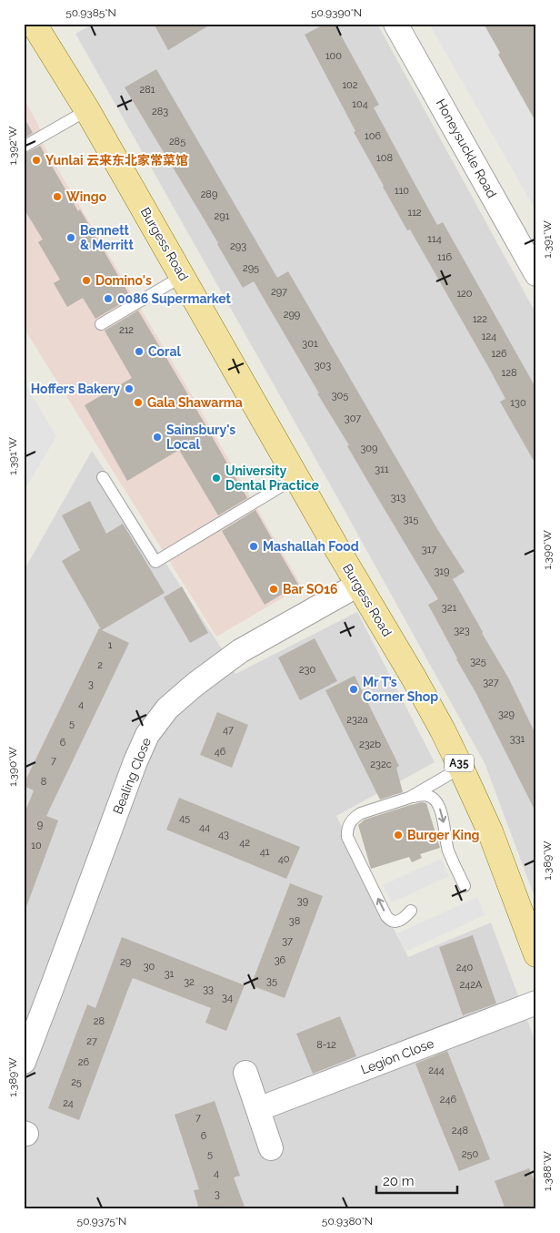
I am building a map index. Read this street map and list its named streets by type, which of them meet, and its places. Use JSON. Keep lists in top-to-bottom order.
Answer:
{
  "streets": {
    "main road": ["Burgess Road", "A35"],
    "street": ["Honeysuckle Road", "Bealing Close", "Legion Close"]
  },
  "crossings": [
    ["Burgess Road", "Bealing Close"]
  ],
  "places": [
    "Yunlai 云来东北家常菜馆",
    "Wingo",
    "Bennett & Merritt",
    "Domino's",
    "0086 Supermarket",
    "Coral",
    "Hoffers Bakery",
    "Gala Shawarma",
    "Sainsbury's Local",
    "University Dental Practice",
    "Mashallah Food",
    "Bar SO16",
    "Mr T’s Corner Shop",
    "Burger King"
  ],
  "house_numbers": [
    "100",
    "102",
    "281",
    "104",
    "283",
    "106",
    "285",
    "108",
    "110",
    "289",
    "112",
    "291",
    "114",
    "293",
    "116",
    "295",
    "297",
    "120",
    "299",
    "122",
    "212",
    "124",
    "301",
    "126",
    "303",
    "128",
    "305",
    "130",
    "307",
    "309",
    "311",
    "313",
    "315",
    "317",
    "319",
    "321",
    "323",
    "1",
    "325",
    "2",
    "230",
    "327",
    "3",
    "4",
    "329",
    "232a",
    "5",
    "47",
    "331",
    "6",
    "232b",
    "46",
    "7",
    "232c",
    "8",
    "45",
    "9",
    "44",
    "43",
    "42",
    "10",
    "41",
    "40",
    "39",
    "38",
    "37",
    "36",
    "29",
    "30",
    "240",
    "31",
    "35",
    "32",
    "242A",
    "33",
    "34",
    "28",
    "27",
    "8-12",
    "26",
    "244",
    "25",
    "246",
    "24",
    "7",
    "248",
    "6",
    "5",
    "250",
    "4",
    "3"
  ],
  "scale_bar": "20 m",
  "coordinates": [
    "50.9385°N",
    "50.9390°N",
    "1.392°W",
    "1.391°W",
    "1.390°W",
    "1.389°W",
    "1.388°W",
    "50.9375°N",
    "50.9380°N"
  ]
}
